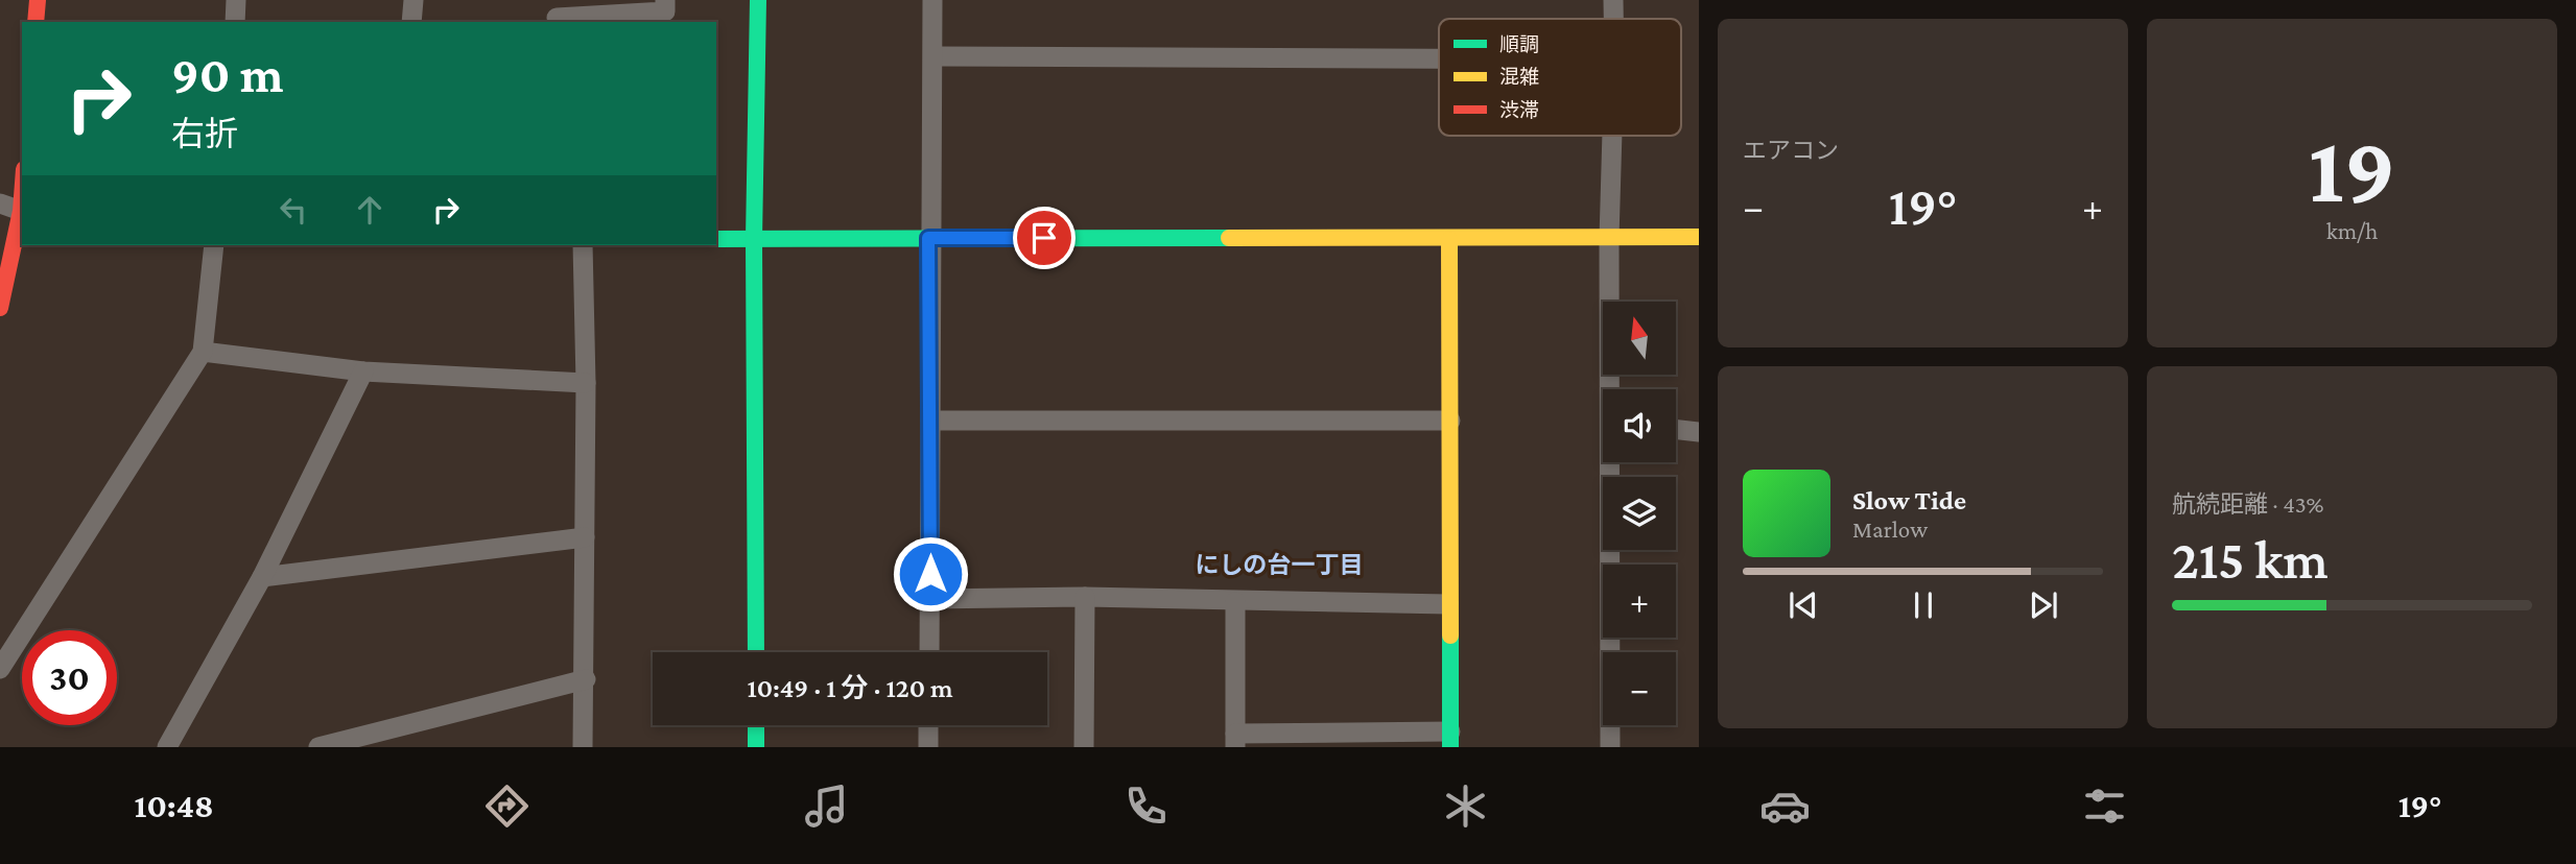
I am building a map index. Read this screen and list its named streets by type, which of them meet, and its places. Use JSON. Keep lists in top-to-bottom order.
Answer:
{
  "districts": ["にしの台一丁目"],
  "legend": ["順調", "混雑", "渋滞"],
  "north": "top",
  "page": {
    "tile": [
      "エアコン",
      ["19", "km/h"],
      ["航続距離 · 43%", "215 km"]
    ],
    "turn": ["90 m", "右折"],
    "heat": ["−", "19°", "+"],
    "map_buttons": ["+", "−"],
    "song": ["Slow Tide", "Marlow"],
    "limit": "30",
    "trip": "10:49 · 1 分 · 120 m",
    "tabs": ["10:48", "19°"]
  }
}
